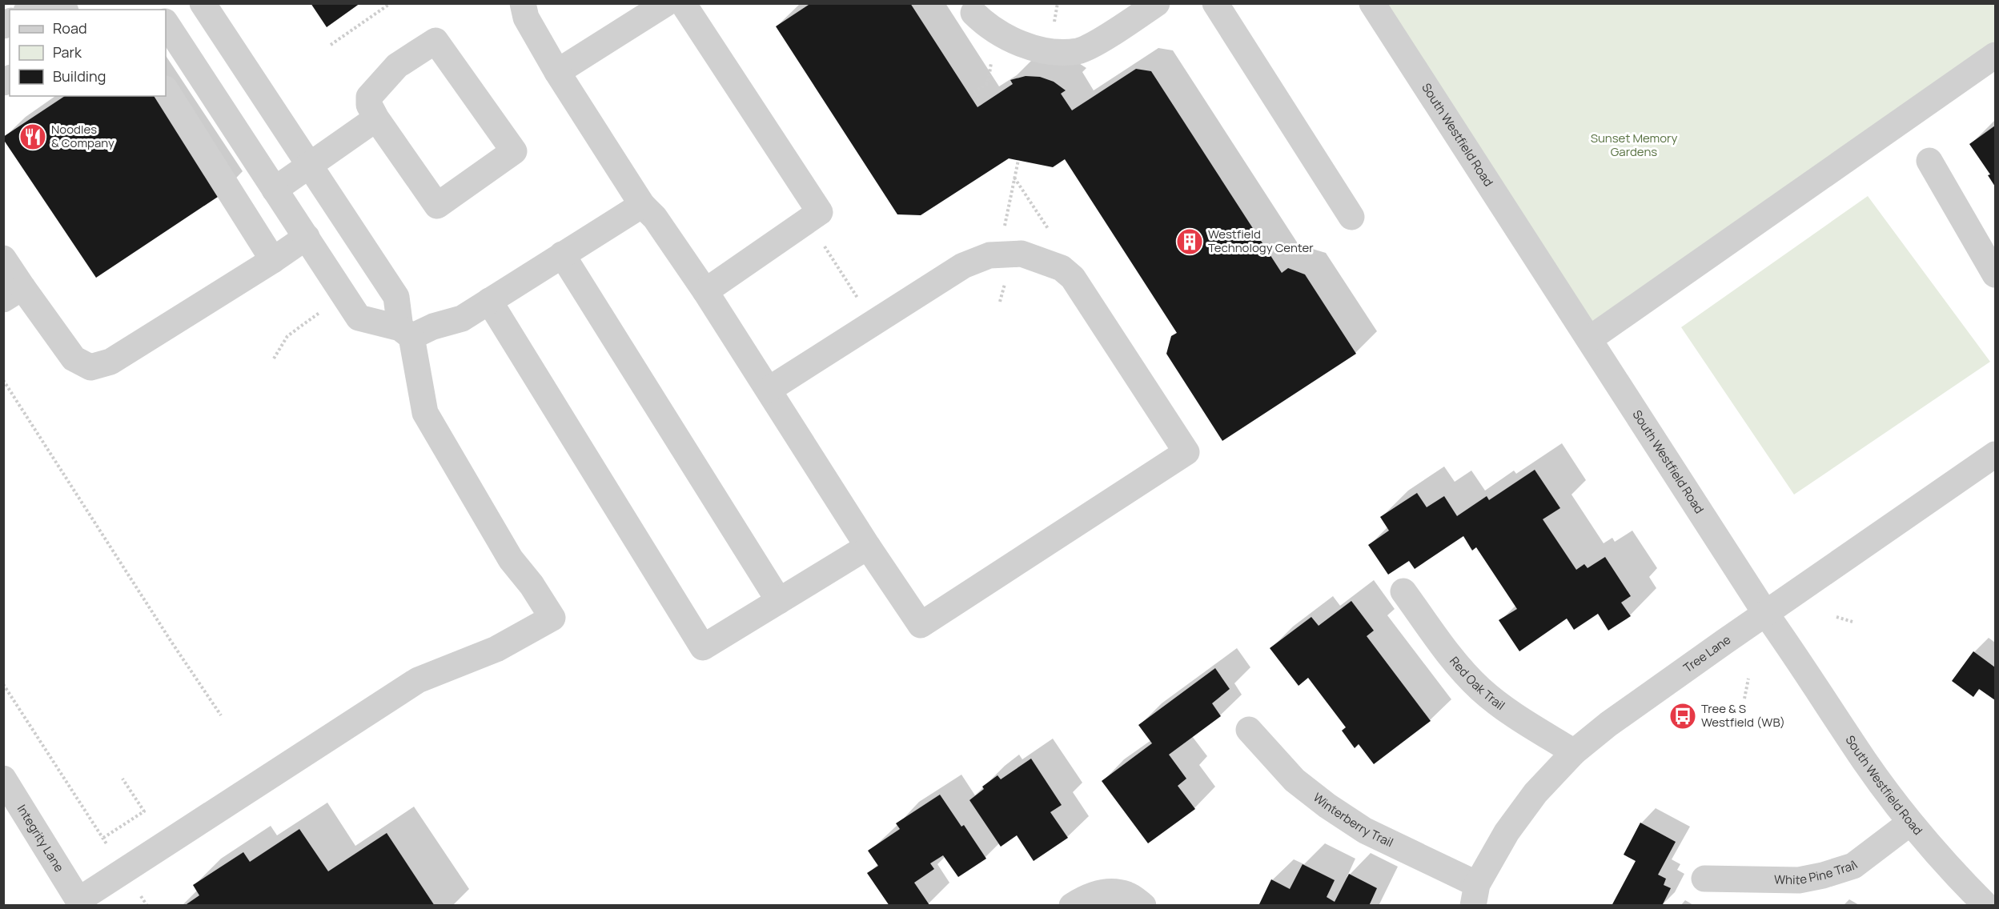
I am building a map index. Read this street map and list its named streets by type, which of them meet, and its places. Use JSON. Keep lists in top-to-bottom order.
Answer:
{
  "streets": {
    "street": [
      "South Westfield Road",
      "Tree Lane",
      "Red Oak Trail",
      "Winterberry Trail",
      "Integrity Lane",
      "White Pine Trail"
    ]
  },
  "crossings": [
    ["South Westfield Road", "Tree Lane"],
    ["South Westfield Road", "White Pine Trail"],
    ["Tree Lane", "Red Oak Trail"],
    ["Tree Lane", "Winterberry Trail"]
  ],
  "parks": ["Sunset Memory Gardens"],
  "places": {
    "restaurant": ["Noodles & Company"],
    "building": ["Westfield Technology Center"],
    "bus stop": ["Tree & S Westfield (WB)"]
  },
  "legend": ["Road", "Park", "Building"]
}
